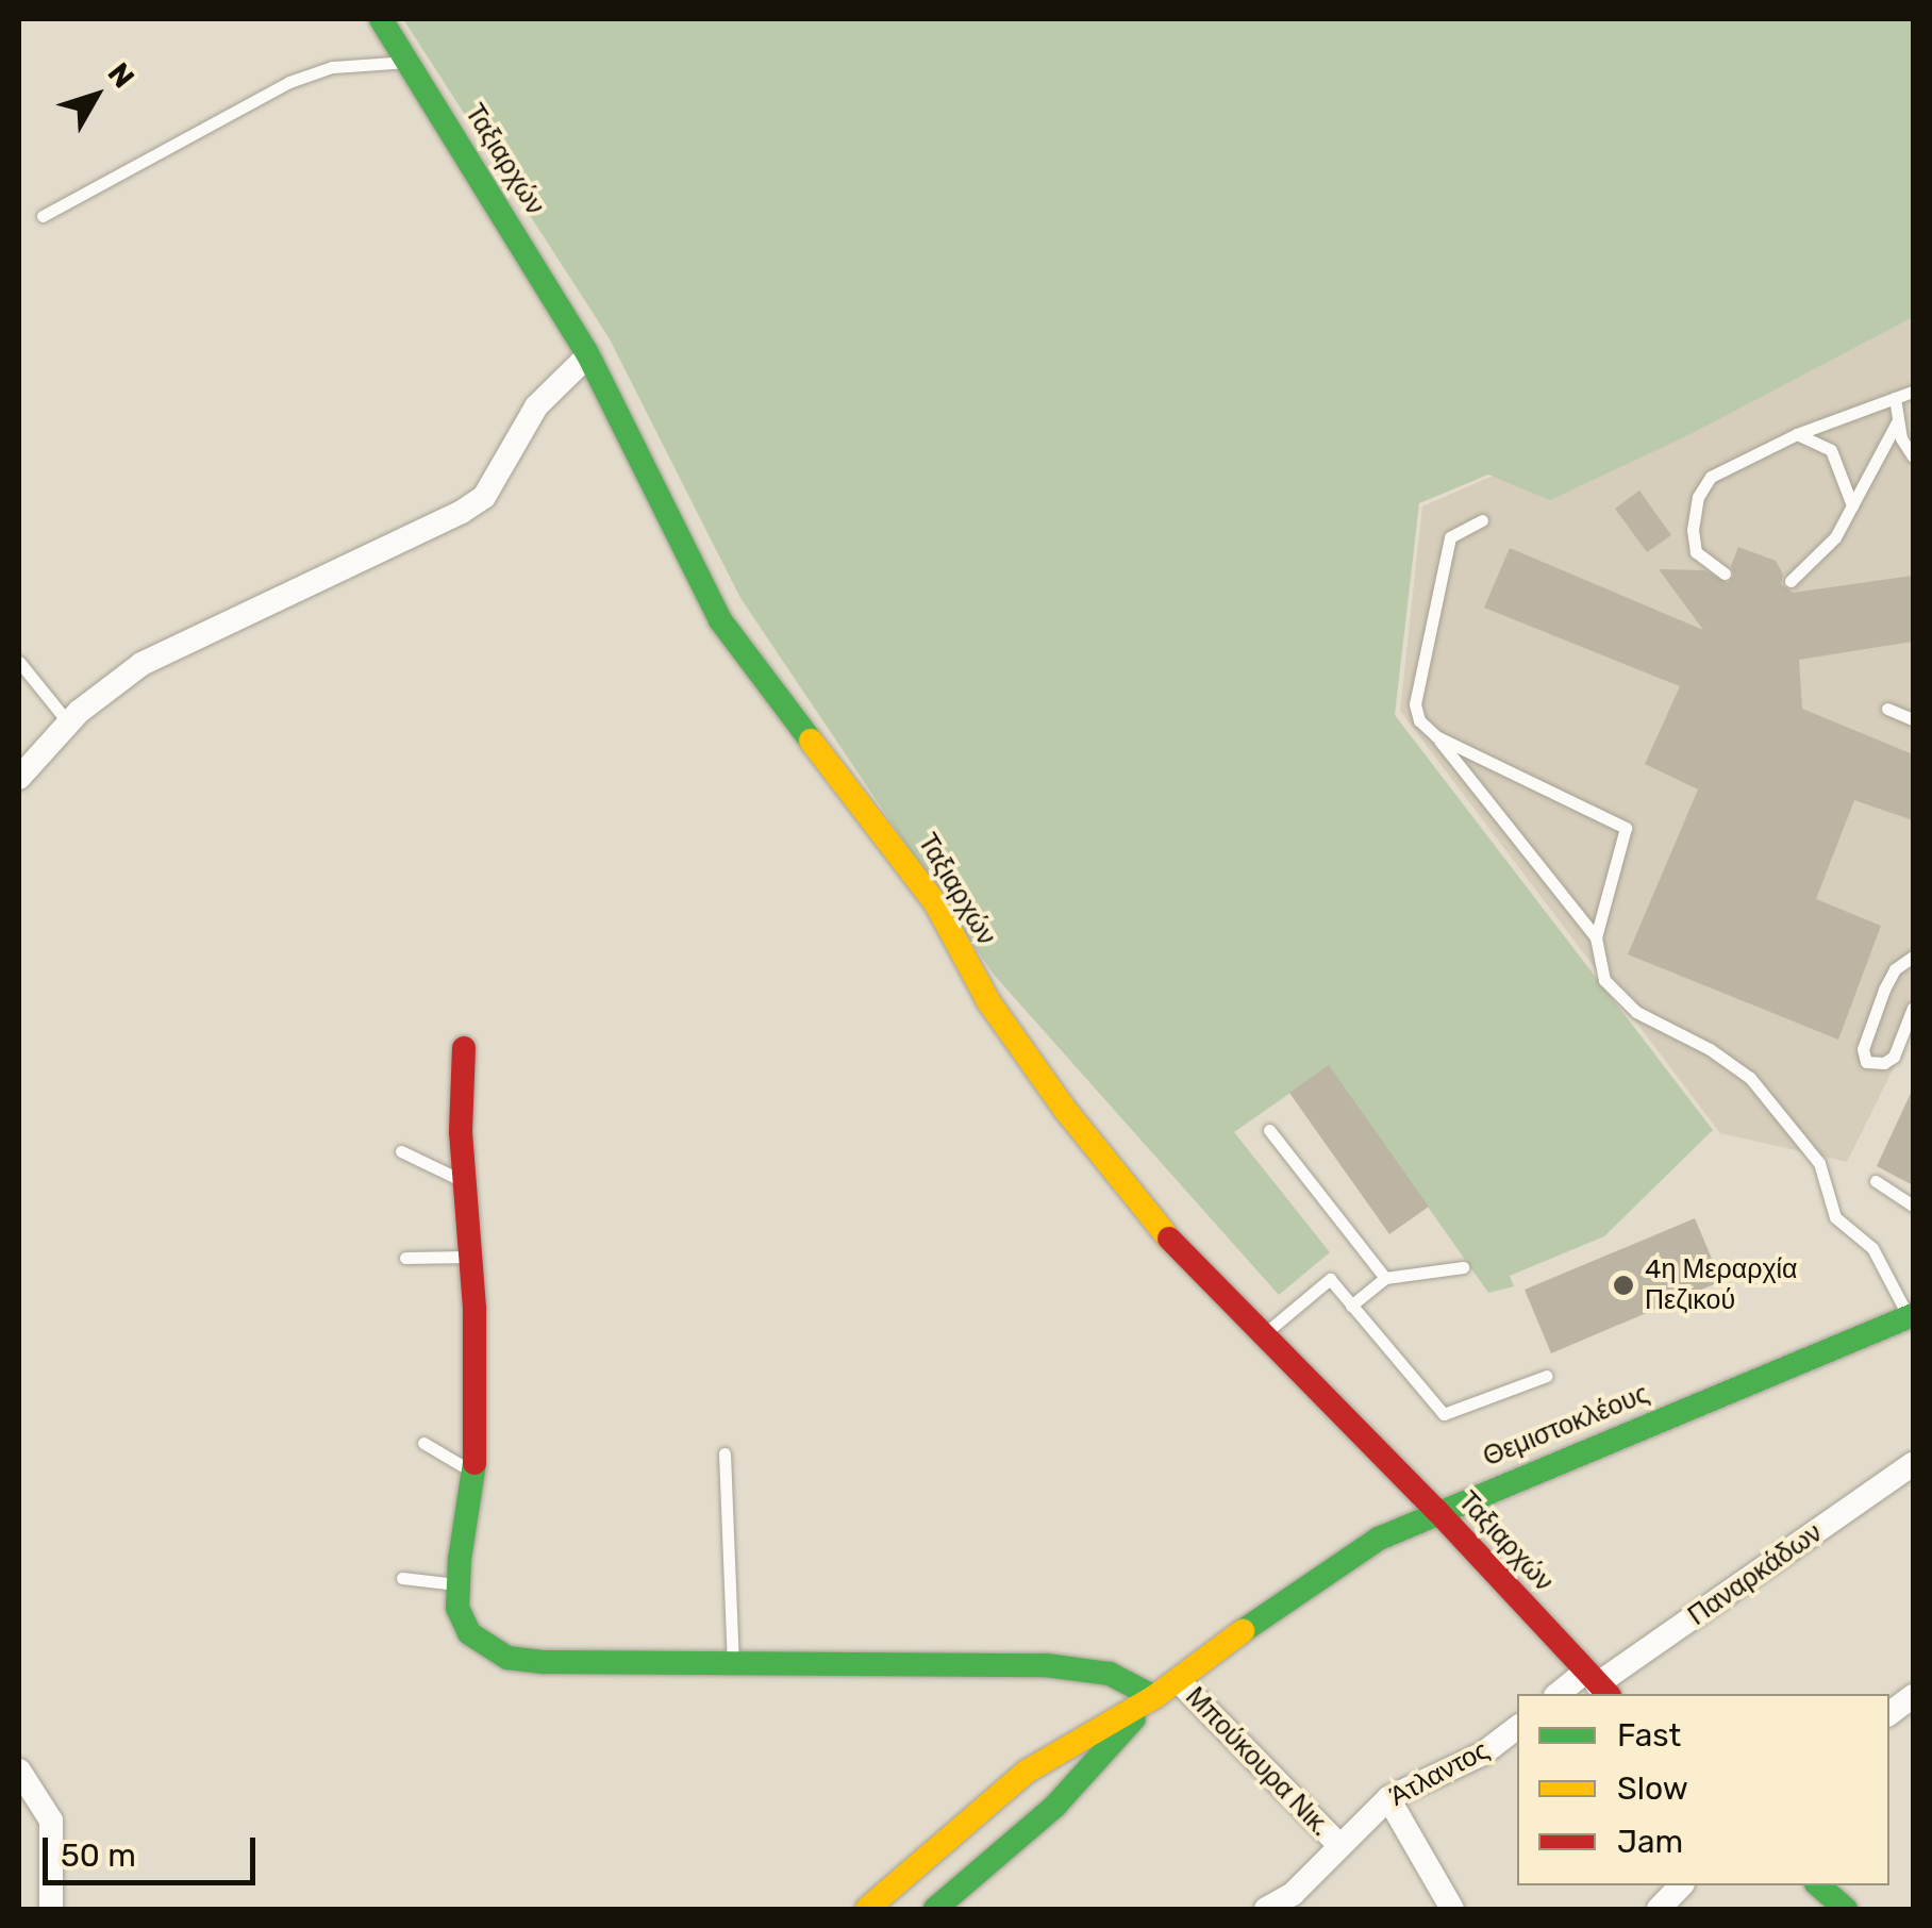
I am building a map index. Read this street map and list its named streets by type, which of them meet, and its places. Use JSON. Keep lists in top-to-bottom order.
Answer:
{
  "streets": {
    "street": [
      "Ταξιαρχών",
      "Θεμιστοκλέους",
      "Παναρκάδων",
      "Μπούκουρα Νικ.",
      "Άτλαντος"
    ]
  },
  "crossings": [
    ["Ταξιαρχών", "Θεμιστοκλέους"],
    ["Ταξιαρχών", "Παναρκάδων"],
    ["Θεμιστοκλέους", "Μπούκουρα Νικ."],
    ["Μπούκουρα Νικ.", "Άτλαντος"]
  ],
  "places": ["4η Μεραρχία Πεζικού"],
  "legend": ["Fast", "Slow", "Jam"],
  "scale_bar": "50 m",
  "north": "top right"
}
